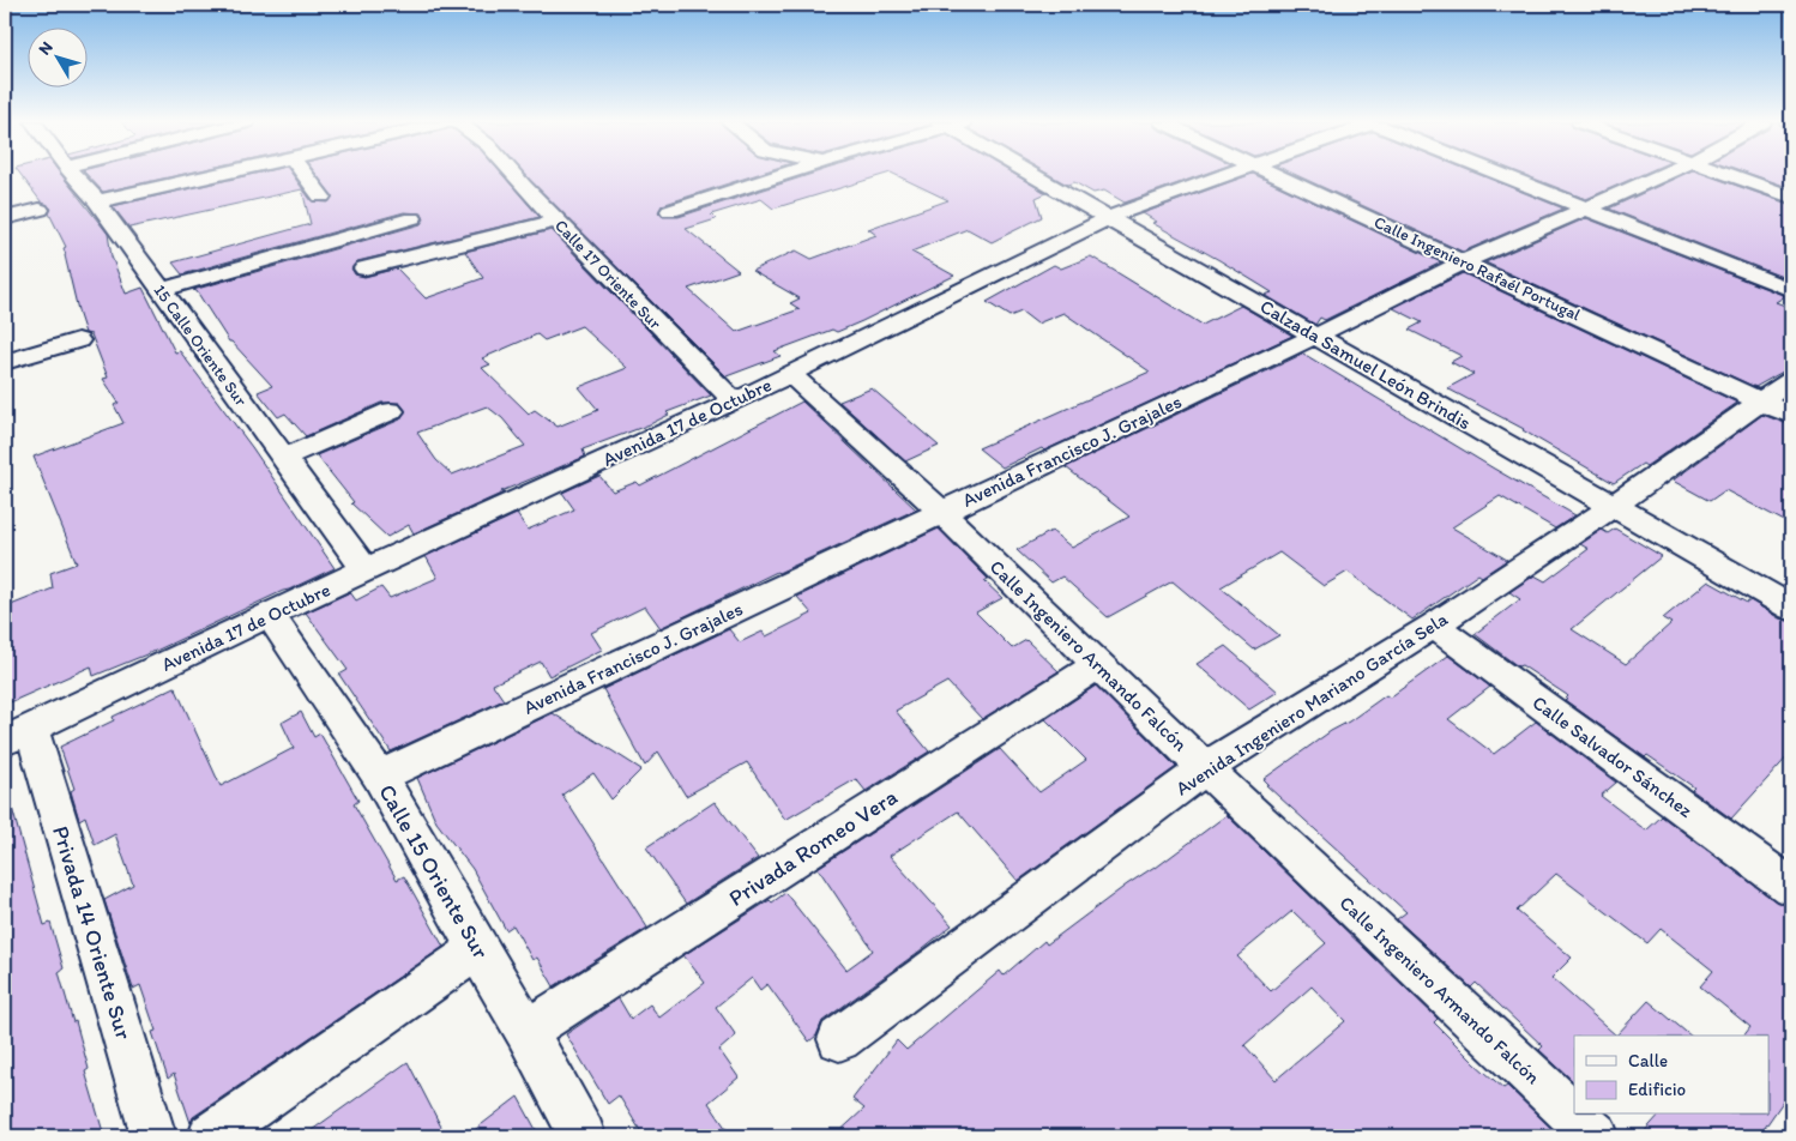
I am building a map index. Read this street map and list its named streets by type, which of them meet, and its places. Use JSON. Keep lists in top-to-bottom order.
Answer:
{
  "streets": {
    "street": [
      "Calle Ingeniero Rafaél Portugal",
      "Calle 17 Oriente Sur",
      "15 Calle Oriente Sur",
      "Calzada Samuel León Brindis",
      "Avenida 17 de Octubre",
      "Avenida Francisco J. Grajales",
      "Calle Ingeniero Armando Falcón",
      "Avenida Ingeniero Mariano García Sela",
      "Calle Salvador Sánchez",
      "Privada Romeo Vera",
      "Calle 15 Oriente Sur",
      "Privada 14 Oriente Sur"
    ]
  },
  "crossings": [
    ["Calle Ingeniero Rafaél Portugal", "Avenida Francisco J. Grajales"],
    ["Calle Ingeniero Rafaél Portugal", "Avenida Ingeniero Mariano García Sela"],
    ["Calle 17 Oriente Sur", "Avenida 17 de Octubre"],
    ["15 Calle Oriente Sur", "Avenida 17 de Octubre"],
    ["Calzada Samuel León Brindis", "Avenida 17 de Octubre"],
    ["Calzada Samuel León Brindis", "Avenida Francisco J. Grajales"],
    ["Calzada Samuel León Brindis", "Avenida Ingeniero Mariano García Sela"],
    ["Avenida 17 de Octubre", "Calle Ingeniero Armando Falcón"],
    ["Avenida 17 de Octubre", "Calle 15 Oriente Sur"],
    ["Avenida 17 de Octubre", "Privada 14 Oriente Sur"],
    ["Avenida Francisco J. Grajales", "Calle Ingeniero Armando Falcón"],
    ["Avenida Francisco J. Grajales", "Calle 15 Oriente Sur"],
    ["Calle Ingeniero Armando Falcón", "Avenida Ingeniero Mariano García Sela"],
    ["Calle Ingeniero Armando Falcón", "Privada Romeo Vera"],
    ["Avenida Ingeniero Mariano García Sela", "Calle Salvador Sánchez"],
    ["Privada Romeo Vera", "Calle 15 Oriente Sur"]
  ],
  "legend": ["Calle", "Edificio"],
  "north": "top left"
}
